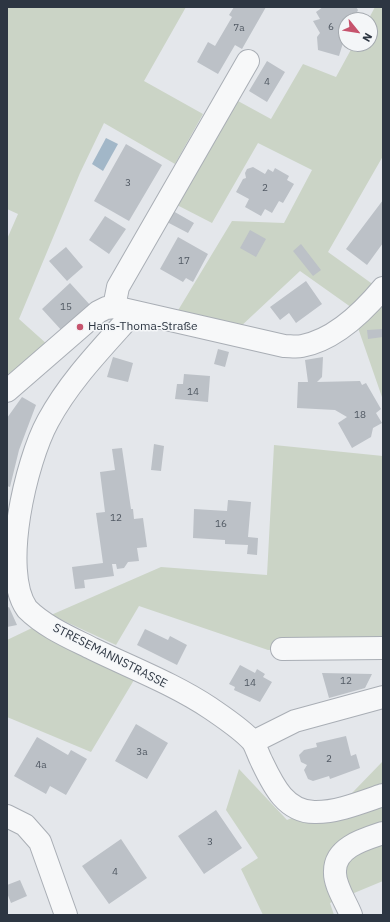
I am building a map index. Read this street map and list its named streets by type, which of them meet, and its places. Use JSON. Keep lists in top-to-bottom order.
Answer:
{
  "streets": {
    "street": ["STRESEMANNSTRASSE"]
  },
  "places": ["Hans-Thoma-Straße"],
  "house_numbers": [
    "6",
    "7a",
    "4",
    "3",
    "2",
    "17",
    "15",
    "14",
    "18",
    "12",
    "16",
    "12",
    "14",
    "3a",
    "2",
    "4a",
    "3",
    "4"
  ],
  "north": "bottom right"
}
